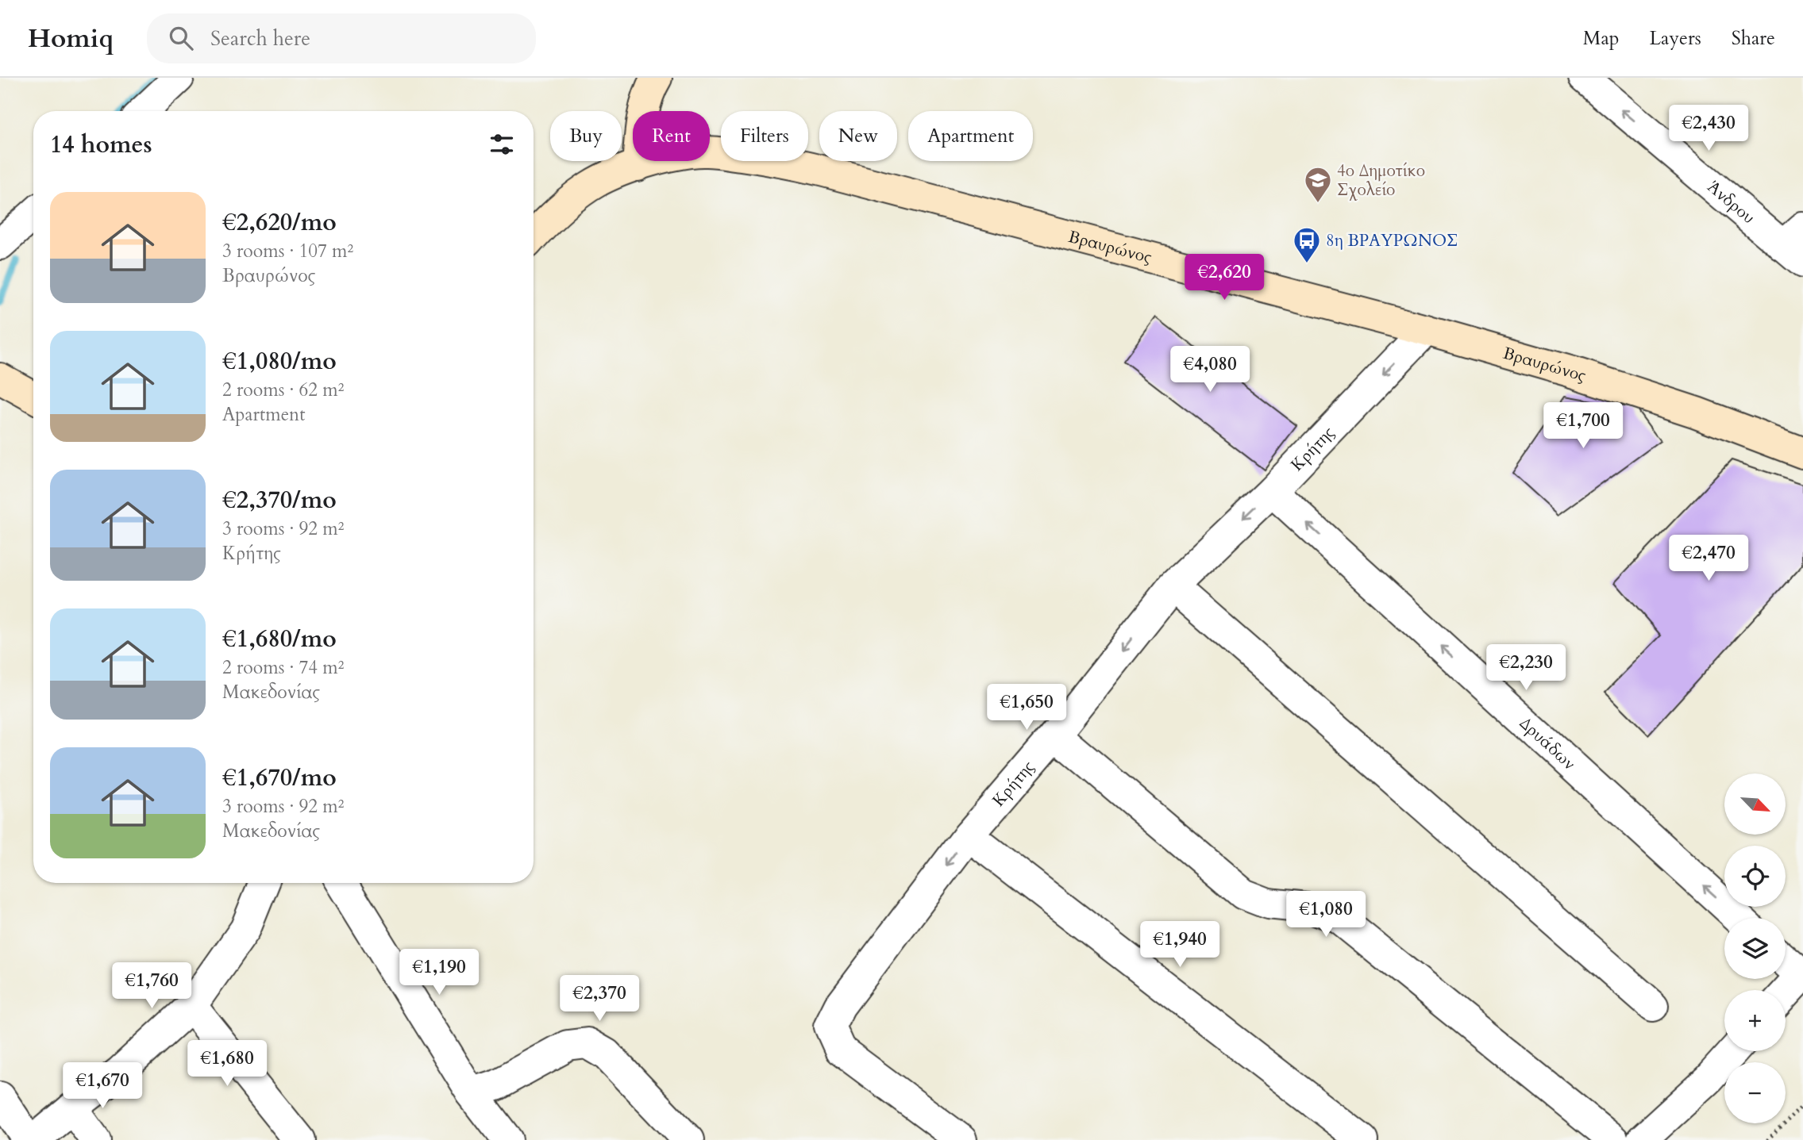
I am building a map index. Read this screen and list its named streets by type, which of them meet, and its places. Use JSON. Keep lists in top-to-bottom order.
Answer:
{
  "streets": {
    "main road": ["Βραυρώνος"],
    "street": ["Άνδρου", "Κρήτης", "Δρυάδων"]
  },
  "crossings": [
    ["Βραυρώνος", "Κρήτης"],
    ["Κρήτης", "Δρυάδων"]
  ],
  "one_way": ["Άνδρου", "Κρήτης"],
  "places": {
    "school or university": ["4ο Δημοτίκο Σχολείο"],
    "bus stop": ["8η ΒΡΑΥΡΩΝΟΣ"]
  },
  "north": "bottom right",
  "page": {
    "header": "Homiq",
    "search": "Search here",
    "nav": ["Map", "Layers", "Share"],
    "price": [
      "€2,430",
      "€2,620",
      "€4,080",
      "€1,700",
      "€2,470",
      "€2,230",
      "€1,650",
      "€1,080",
      "€1,940",
      "€1,190",
      "€1,760",
      "€2,370",
      "€1,680",
      "€1,670"
    ],
    "chip": [
      "Buy",
      "Rent",
      "Filters",
      "New",
      "Apartment"
    ],
    "heading": "14 homes",
    "list": [
      {
        "name": "€2,620/mo",
        "note": "3 rooms · 107 m² · Βραυρώνος"
      },
      {
        "name": "€1,080/mo",
        "note": "2 rooms · 62 m² · Apartment"
      },
      {
        "name": "€2,370/mo",
        "note": "3 rooms · 92 m² · Κρήτης"
      },
      {
        "name": "€1,680/mo",
        "note": "2 rooms · 74 m² · Μακεδονίας"
      },
      {
        "name": "€1,670/mo",
        "note": "3 rooms · 92 m² · Μακεδονίας"
      }
    ],
    "map_buttons": ["+", "−"]
  }
}
